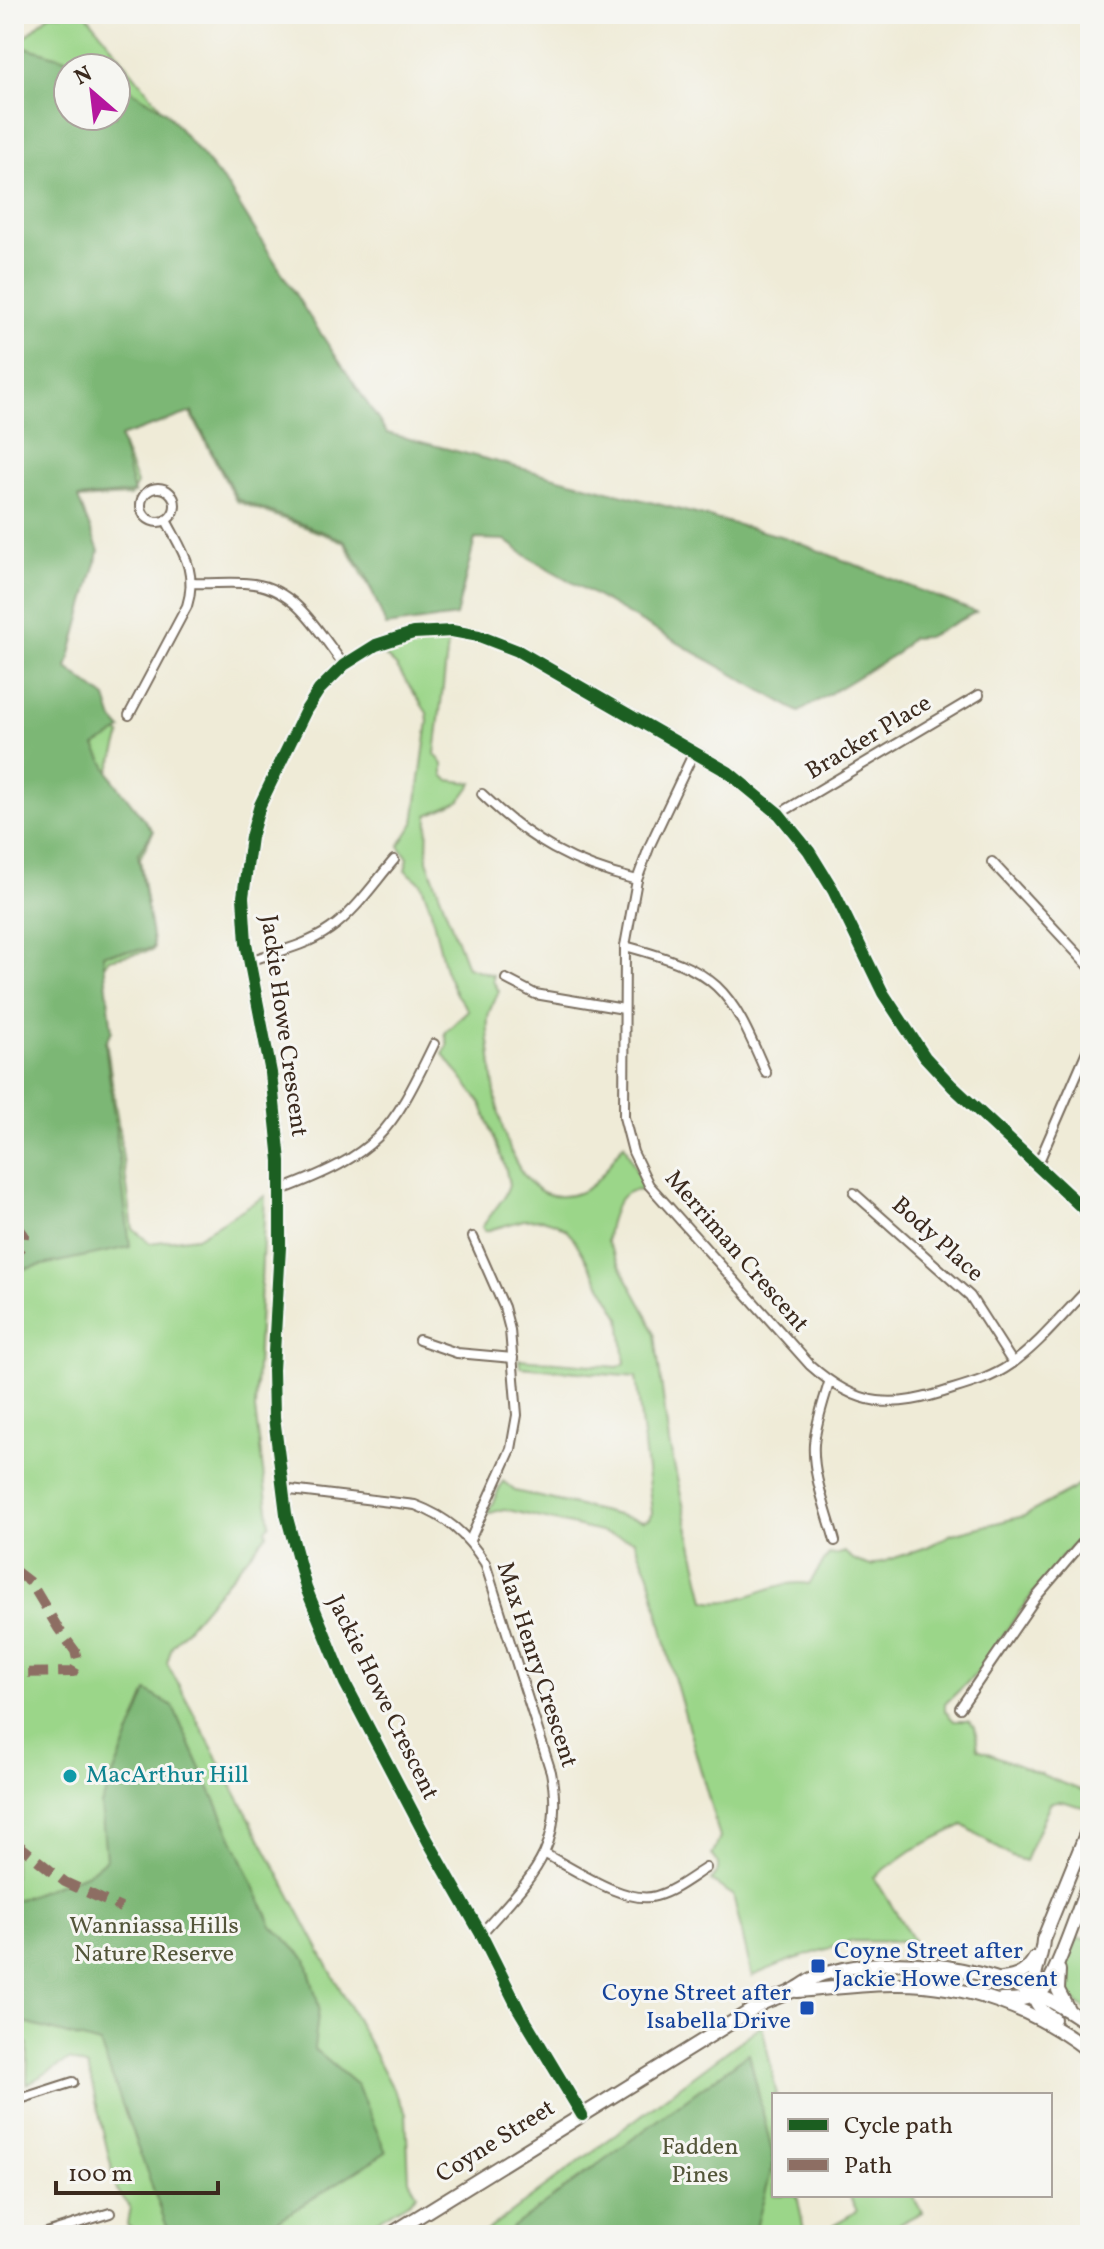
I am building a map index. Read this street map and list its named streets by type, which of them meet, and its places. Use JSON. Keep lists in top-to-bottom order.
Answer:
{
  "streets": {
    "street": [
      "Bracker Place",
      "Jackie Howe Crescent",
      "Body Place",
      "Merriman Crescent",
      "Max Henry Crescent",
      "Coyne Street"
    ]
  },
  "crossings": [
    ["Bracker Place", "Jackie Howe Crescent"],
    ["Jackie Howe Crescent", "Merriman Crescent"],
    ["Jackie Howe Crescent", "Max Henry Crescent"],
    ["Jackie Howe Crescent", "Coyne Street"],
    ["Body Place", "Merriman Crescent"]
  ],
  "parks": ["Wanniassa Hills Nature Reserve", "Fadden Pines"],
  "places": {
    "other": ["MacArthur Hill"],
    "transit": ["Coyne Street after Jackie Howe Crescent", "Coyne Street after Isabella Drive"]
  },
  "legend": ["Cycle path", "Path"],
  "scale_bar": "100 m",
  "north": "top left"
}
